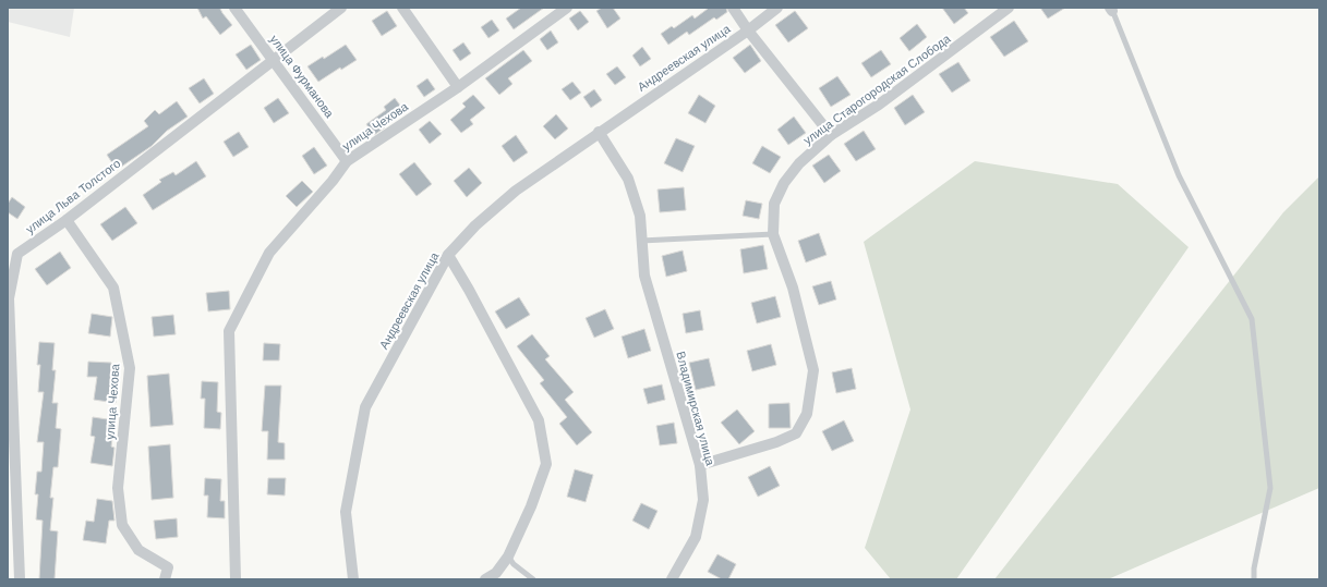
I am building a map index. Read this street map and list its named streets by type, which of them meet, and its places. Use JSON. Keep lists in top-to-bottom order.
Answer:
{
  "streets": {
    "street": [
      "Андреевская улица",
      "улица Фурманова",
      "улица Старогородская Слобода",
      "улица Чехова",
      "улица Льва Толстого",
      "Владимирская улица"
    ]
  },
  "crossings": [
    ["Андреевская улица", "Владимирская улица"],
    ["улица Фурманова", "улица Чехова"],
    ["улица Фурманова", "улица Льва Толстого"],
    ["улица Старогородская Слобода", "Владимирская улица"],
    ["улица Чехова", "улица Льва Толстого"]
  ]
}
